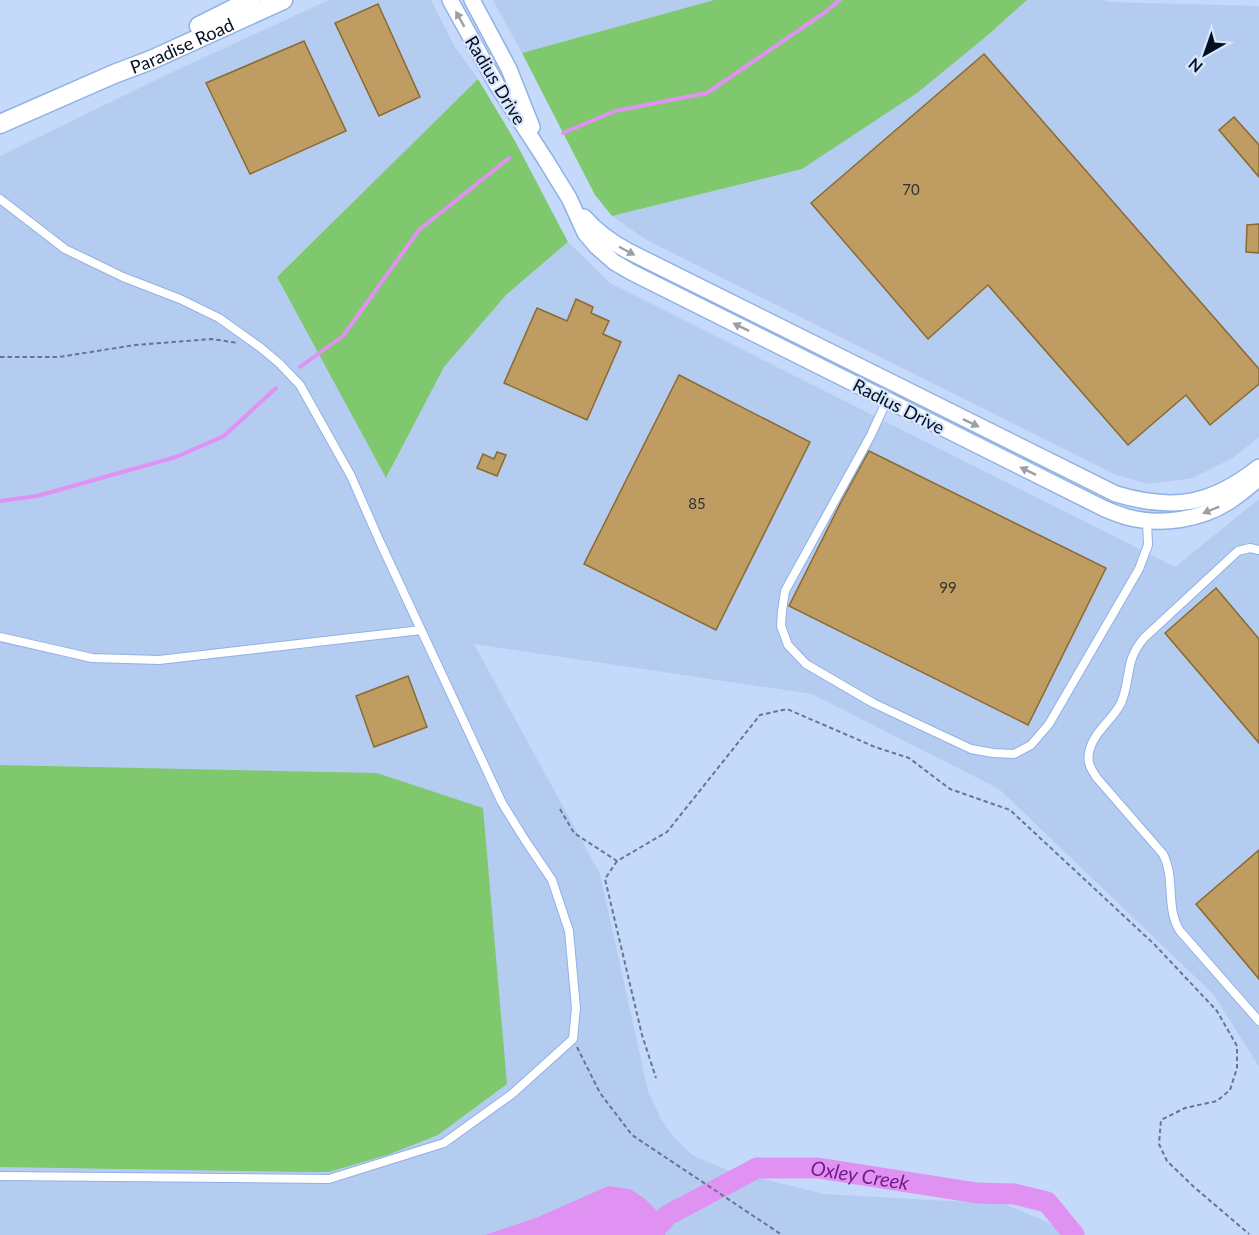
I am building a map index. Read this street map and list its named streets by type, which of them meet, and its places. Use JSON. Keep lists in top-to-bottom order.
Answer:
{
  "streets": {
    "street": ["Paradise Road", "Radius Drive"]
  },
  "water": ["Oxley Creek"],
  "house_numbers": ["70", "85", "99"],
  "north": "bottom left"
}
